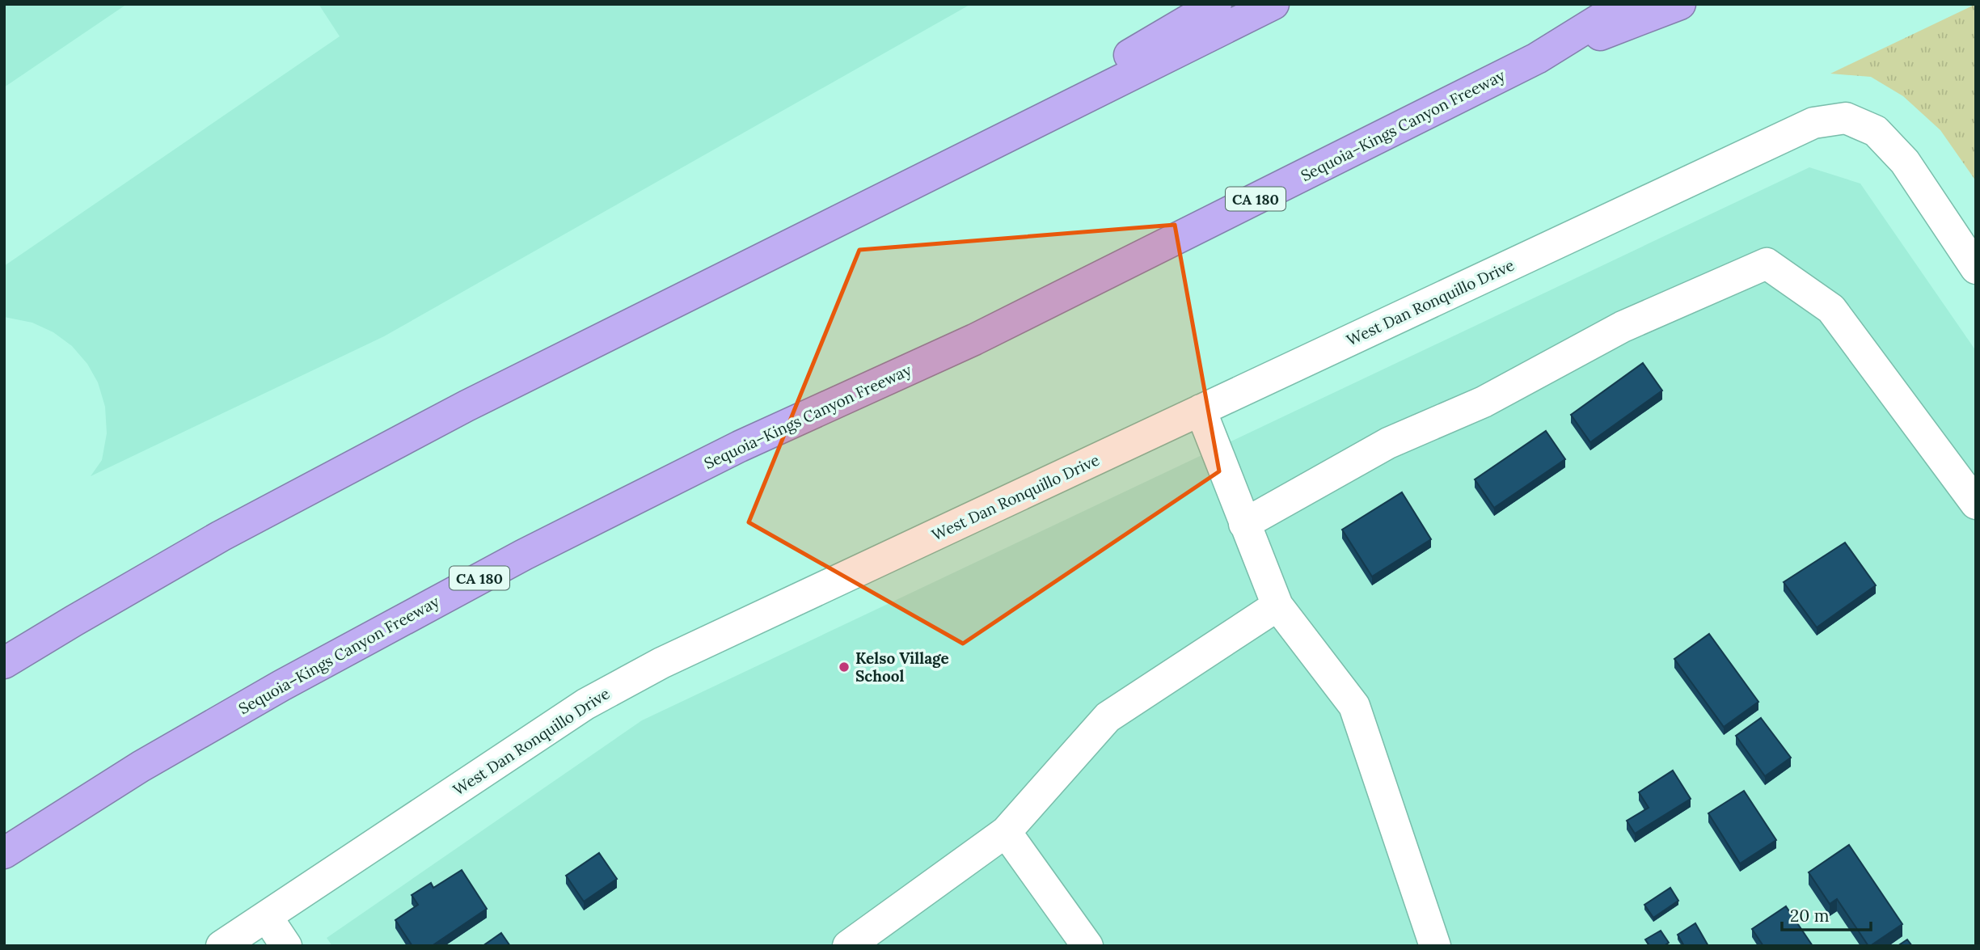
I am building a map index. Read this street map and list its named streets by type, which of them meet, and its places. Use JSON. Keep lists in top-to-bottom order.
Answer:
{
  "streets": {
    "highway": ["Sequoia–Kings Canyon Freeway", "CA 180"],
    "street": ["West Dan Ronquillo Drive"]
  },
  "places": ["Kelso Village School"],
  "scale_bar": "20 m"
}
